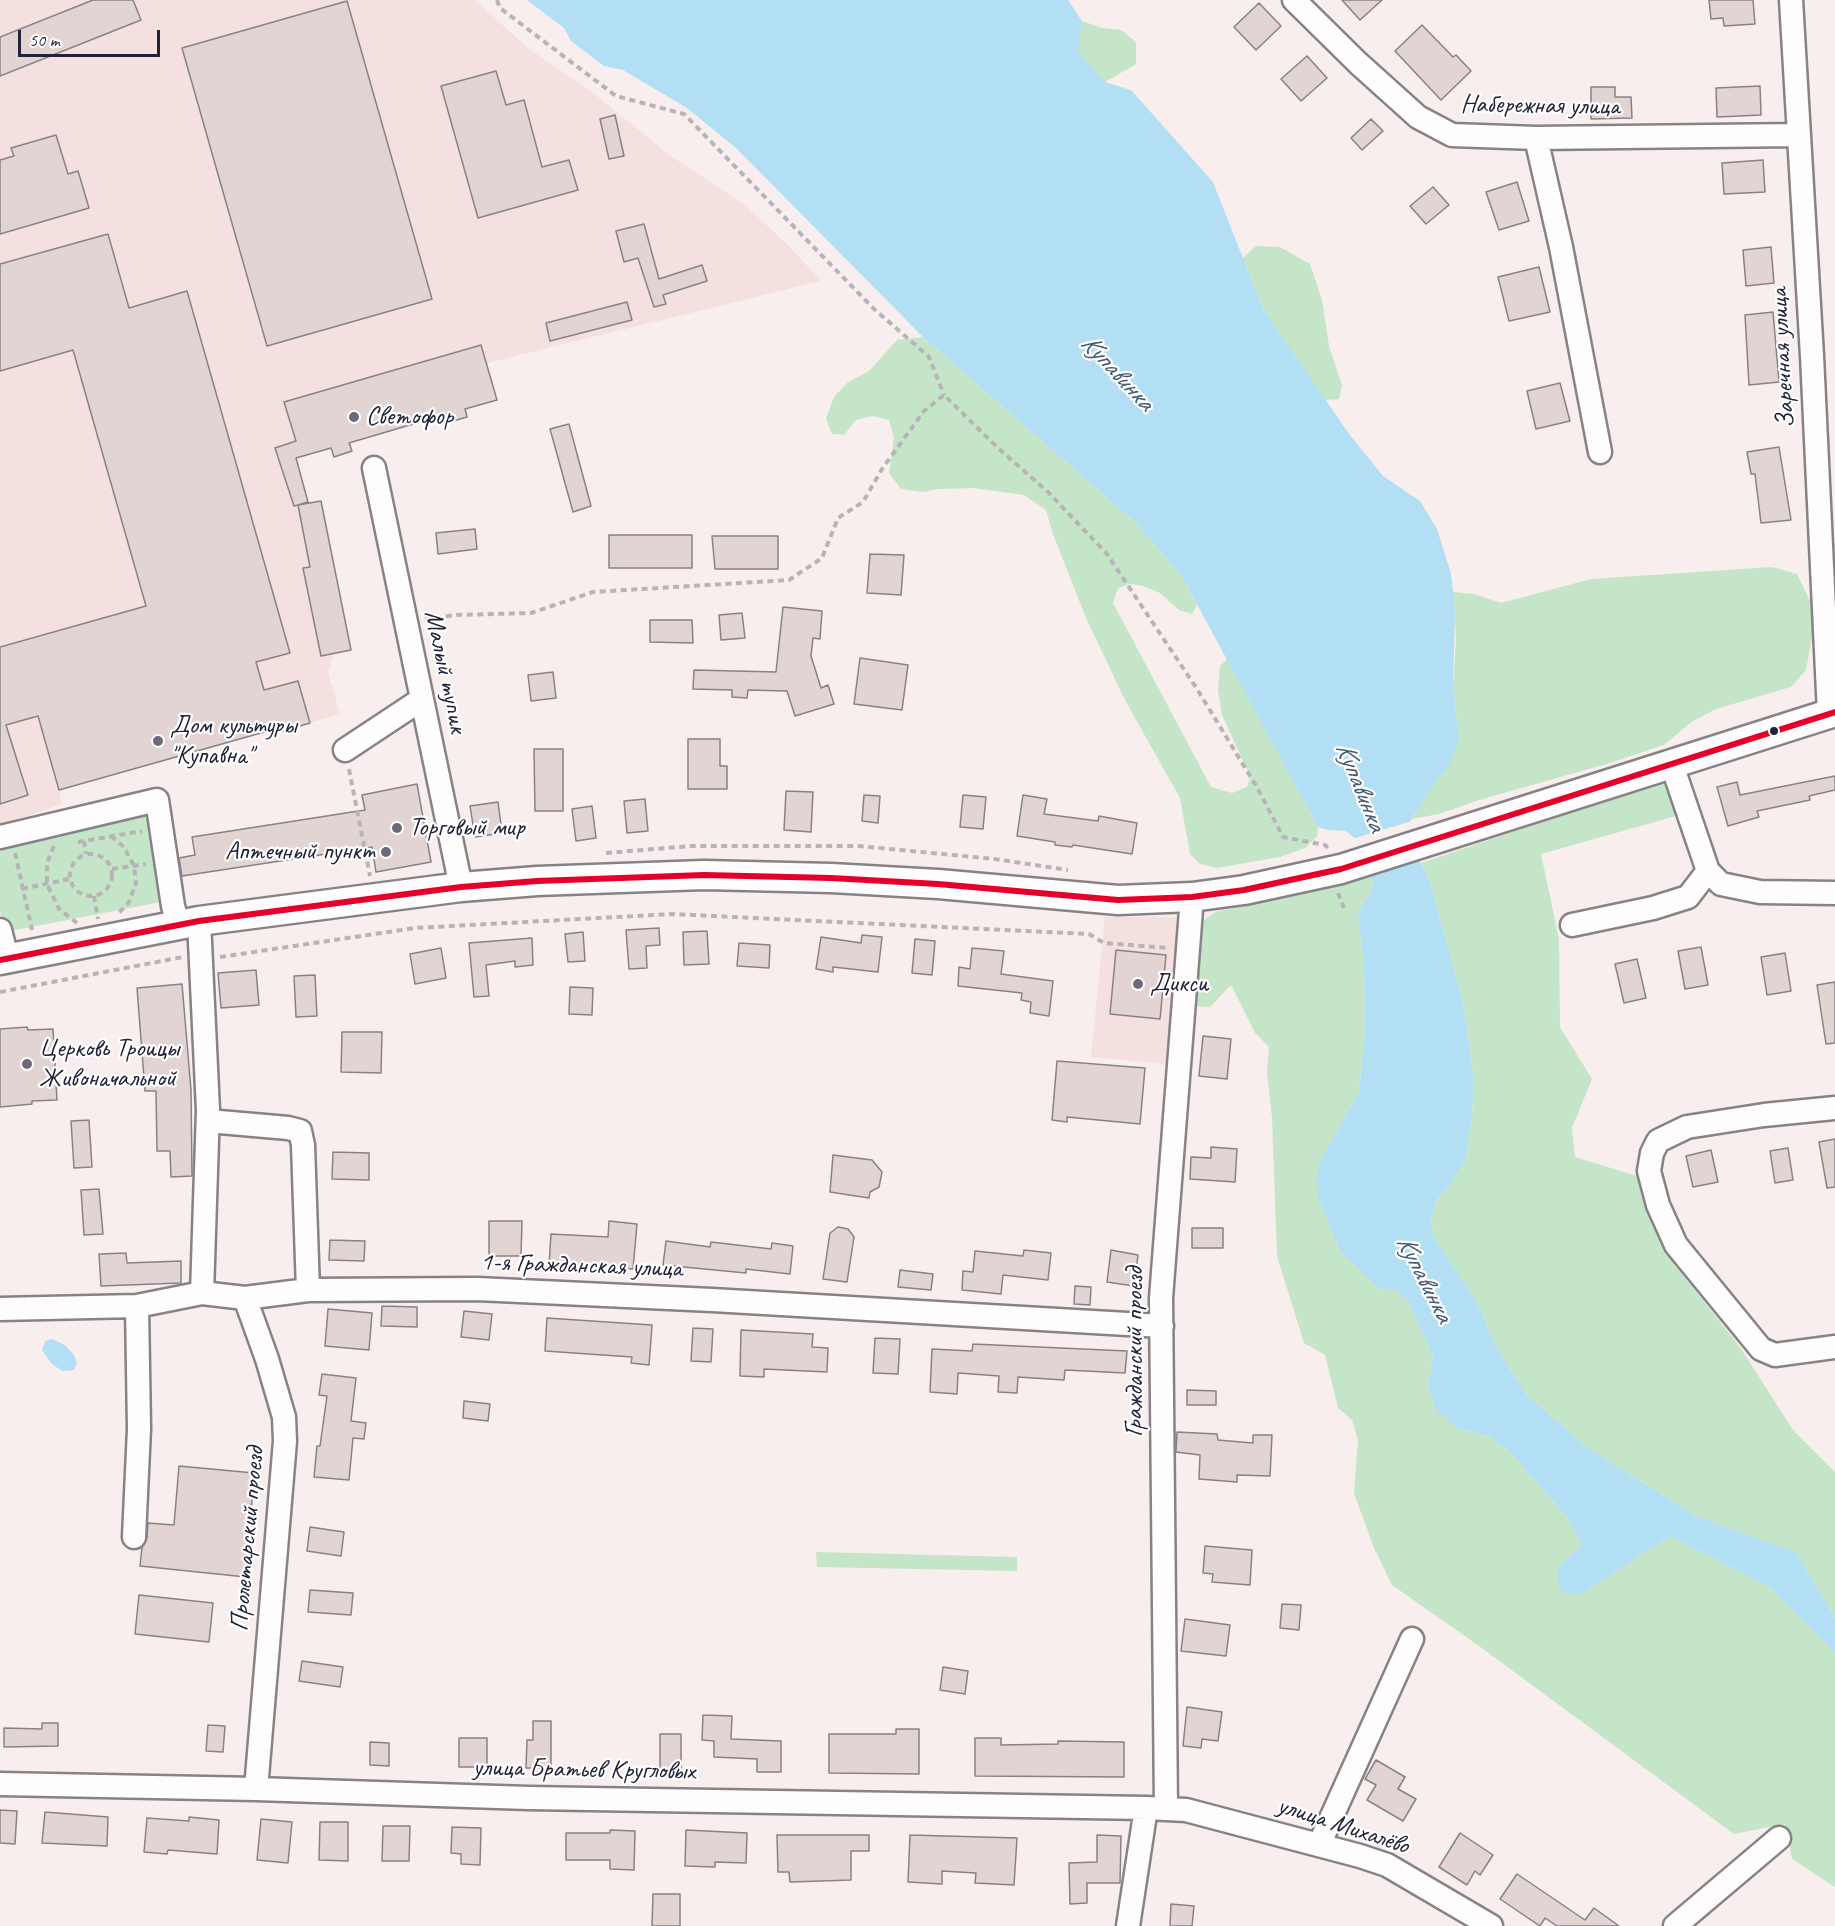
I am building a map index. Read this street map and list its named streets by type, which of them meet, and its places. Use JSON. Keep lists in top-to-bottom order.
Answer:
{
  "streets": {
    "street": [
      "Набережная улица",
      "Заречная улица",
      "Малый тупик",
      "1-я Гражданская улица",
      "Гражданский проезд",
      "Пролетарский проезд",
      "улица Братьев Кругловых",
      "улица Михалёво"
    ]
  },
  "crossings": [
    ["Набережная улица", "Заречная улица"],
    ["1-я Гражданская улица", "Гражданский проезд"],
    ["1-я Гражданская улица", "Пролетарский проезд"],
    ["Гражданский проезд", "улица Братьев Кругловых"],
    ["Гражданский проезд", "улица Михалёво"],
    ["Пролетарский проезд", "улица Братьев Кругловых"],
    ["улица Братьев Кругловых", "улица Михалёво"]
  ],
  "water": ["Купавинка"],
  "places": [
    "Светофор",
    "Дом культуры \"Купавна\"",
    "Торговый мир",
    "Аптечный пункт",
    "Дикси",
    "Церковь Троицы Живоначальной"
  ],
  "scale_bar": "50 m"
}
